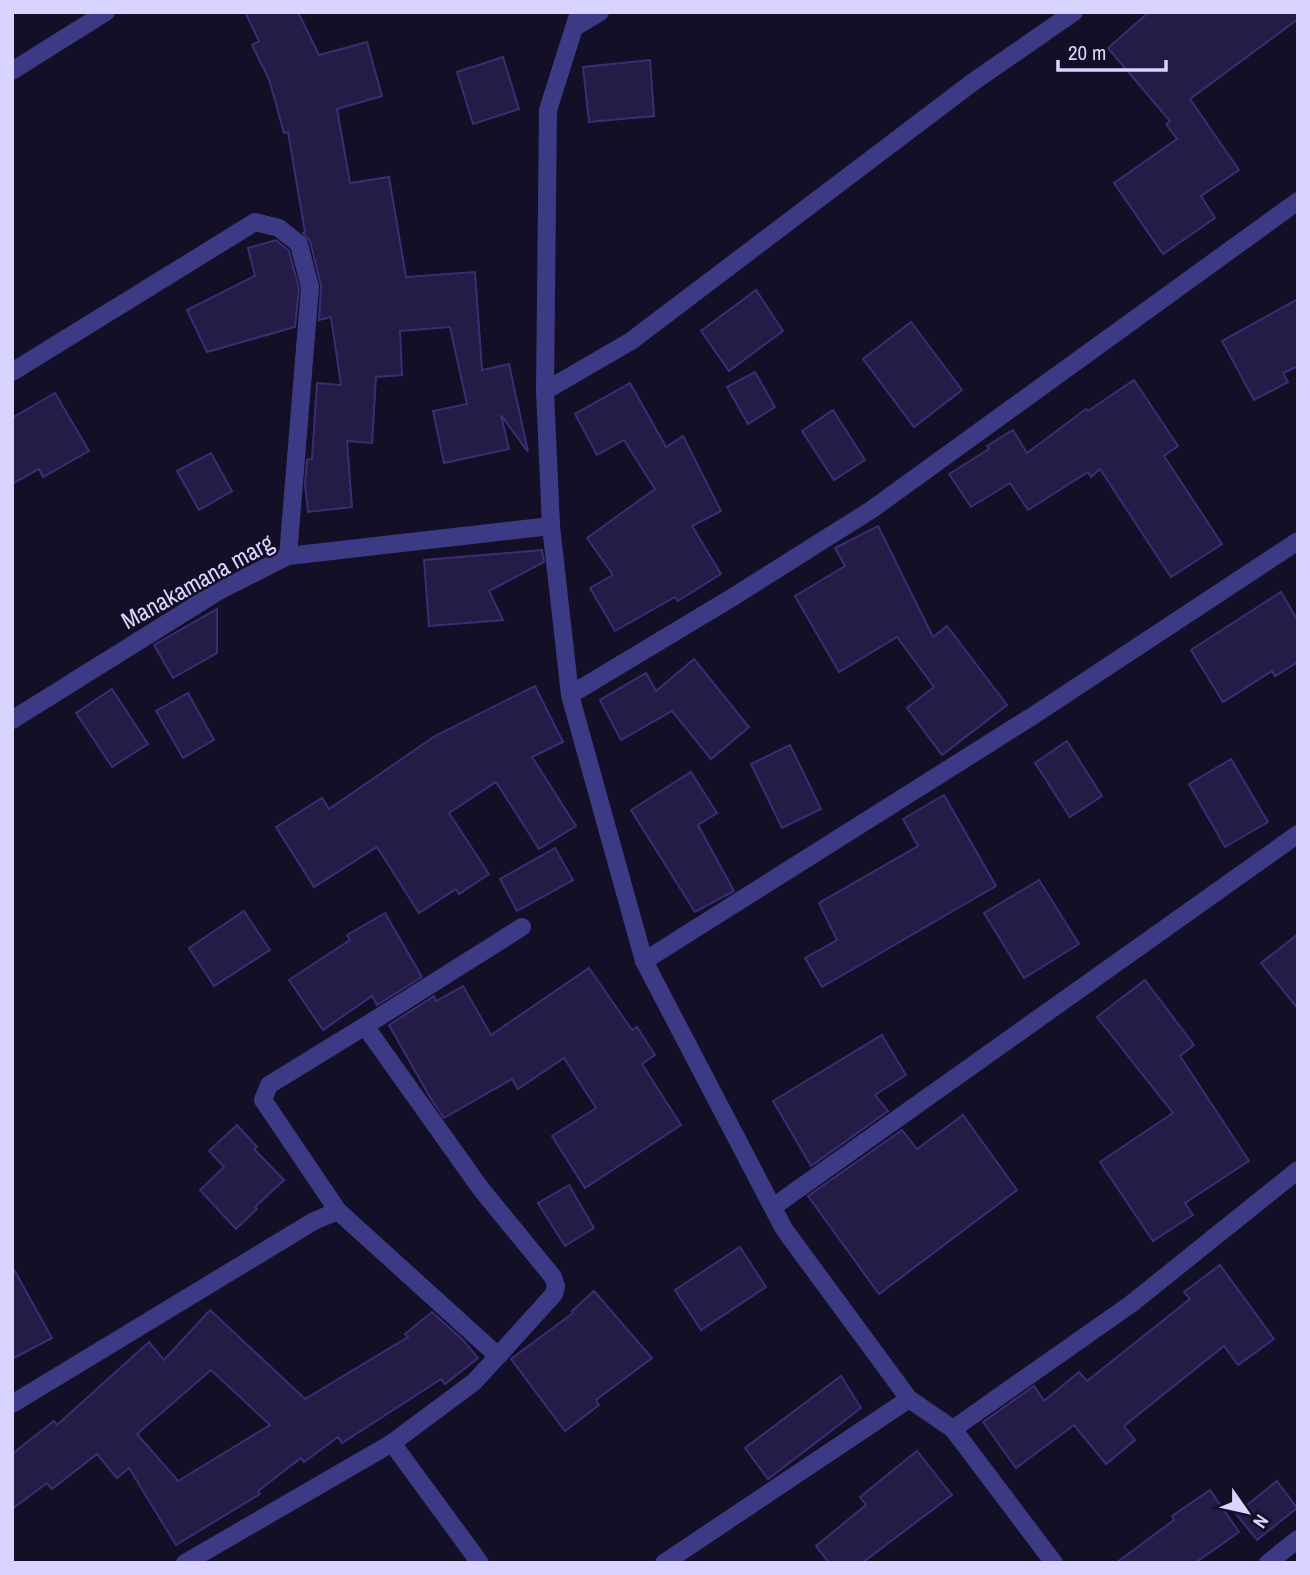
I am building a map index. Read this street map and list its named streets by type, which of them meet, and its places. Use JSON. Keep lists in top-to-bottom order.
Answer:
{
  "streets": {
    "street": ["Manakamana marg"]
  },
  "scale_bar": "20 m",
  "north": "bottom right"
}
